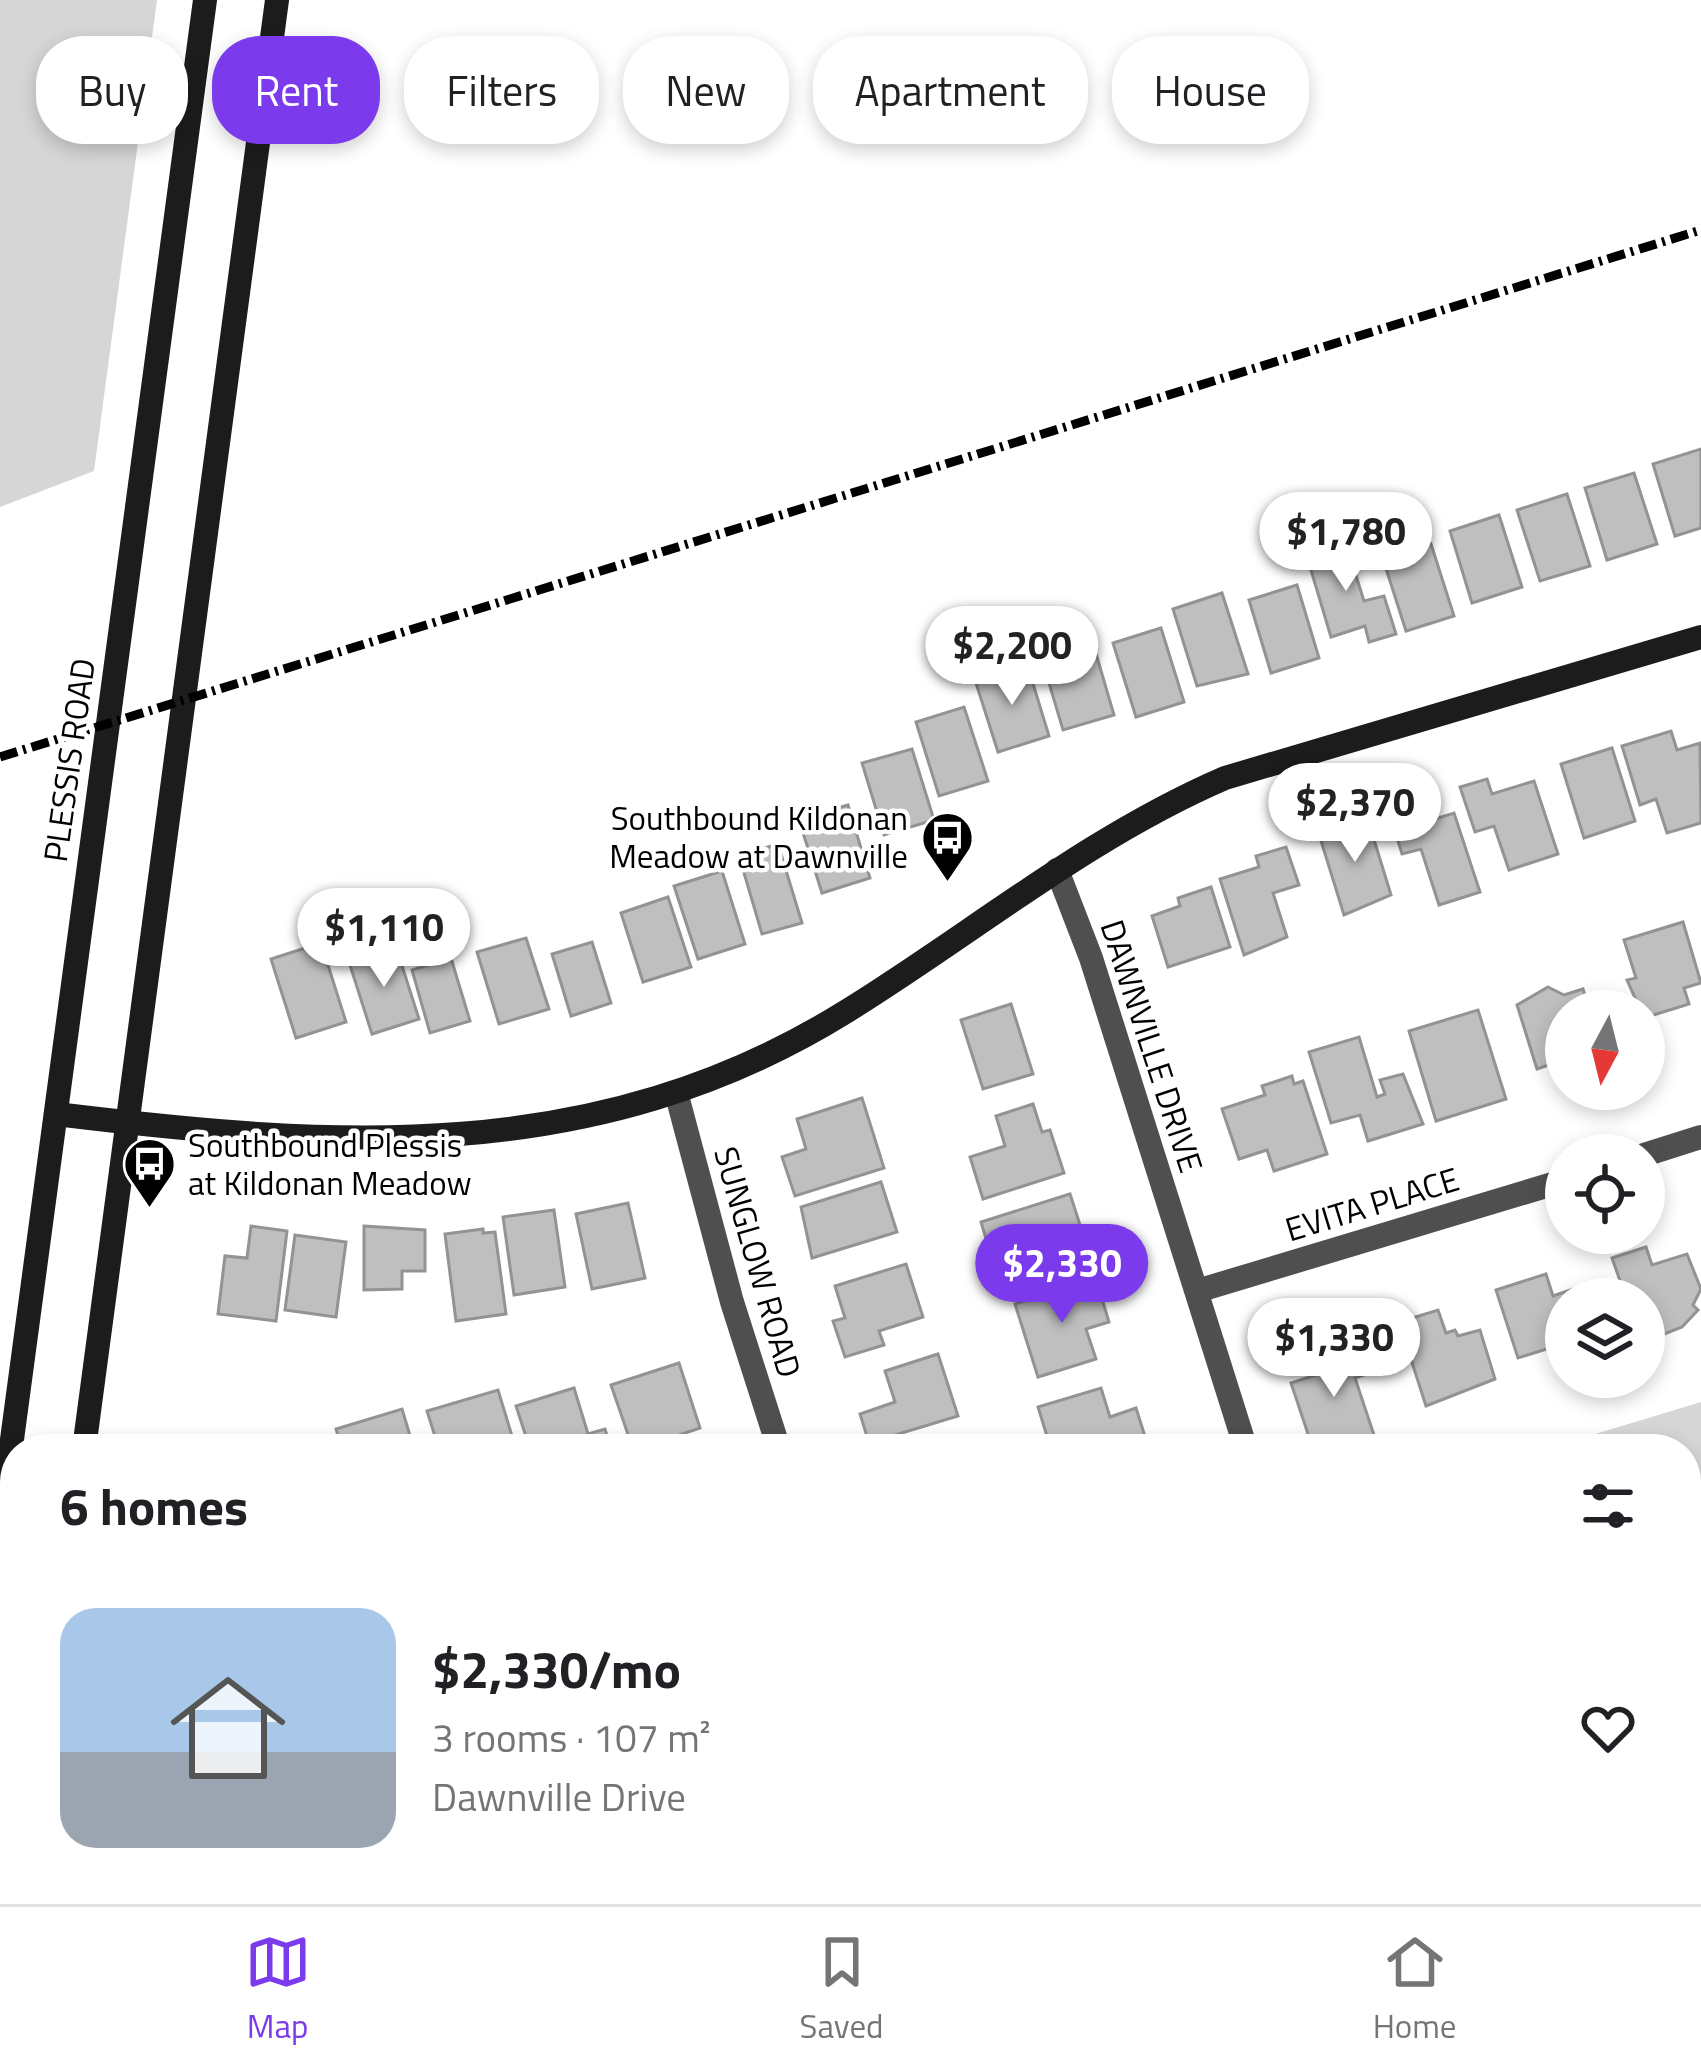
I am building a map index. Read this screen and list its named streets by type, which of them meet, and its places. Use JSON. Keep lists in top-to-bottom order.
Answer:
{
  "streets": {
    "main road": ["PLESSIS ROAD"],
    "street": ["DAWNVILLE DRIVE", "EVITA PLACE", "SUNGLOW ROAD"]
  },
  "crossings": [
    ["DAWNVILLE DRIVE", "EVITA PLACE"]
  ],
  "places": {
    "bus stop": ["Southbound Kildonan Meadow at Dawnville", "Southbound Plessis at Kildonan Meadow"]
  },
  "north": "bottom",
  "page": {
    "chip": [
      "Buy",
      "Rent",
      "Filters",
      "New",
      "Apartment",
      "House"
    ],
    "price": [
      "$1,780",
      "$2,200",
      "$2,370",
      "$1,110",
      "$2,330",
      "$1,330"
    ],
    "heading": "6 homes",
    "list": [
      {
        "name": "$2,330/mo",
        "note": "3 rooms · 107 m² · Dawnville Drive"
      }
    ],
    "tabs": ["Map", "Saved", "Home"]
  }
}
